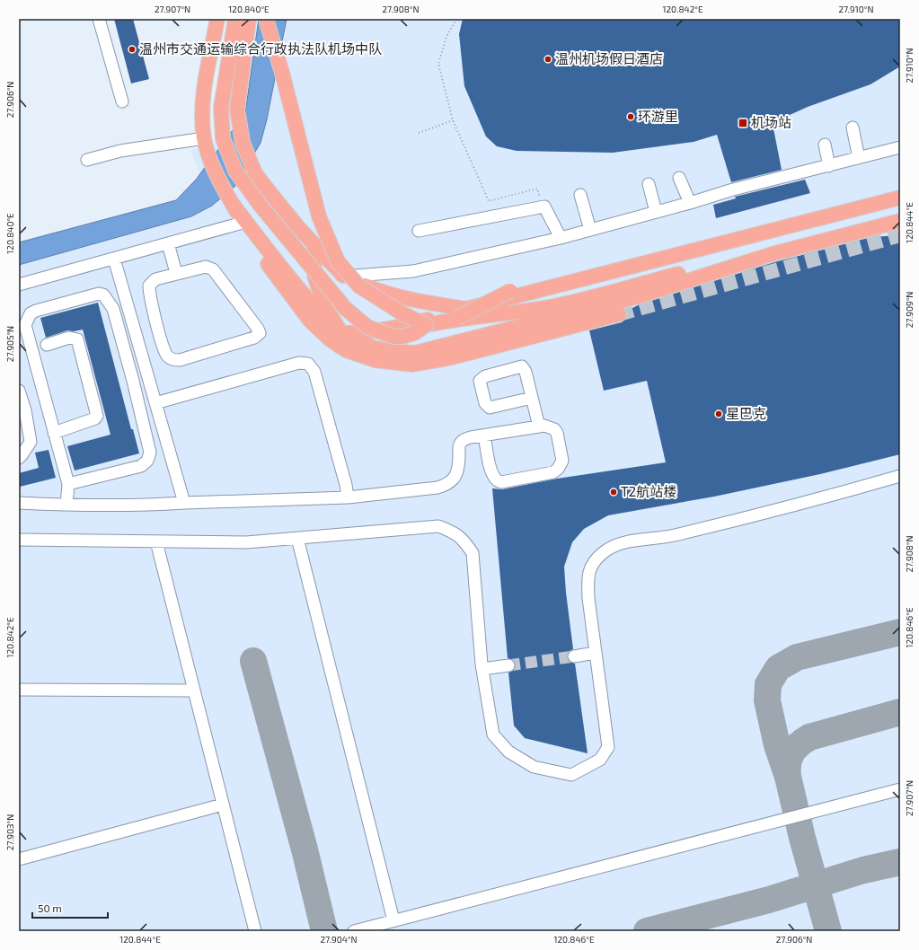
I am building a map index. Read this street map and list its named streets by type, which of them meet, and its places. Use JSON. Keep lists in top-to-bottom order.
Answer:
{
  "places": {
    "other": [
      "温州市交通运输综合行政执法队机场中队",
      "温州机场假日酒店",
      "环游里",
      "星巴克",
      "T2航站楼"
    ],
    "transit": ["机场站"]
  },
  "scale_bar": "50 m",
  "coordinates": [
    "27.907°N",
    "120.840°E",
    "27.908°N",
    "120.842°E",
    "27.910°N",
    "27.906°N",
    "120.844°E",
    "27.909°N",
    "27.905°N",
    "120.846°E",
    "27.903°N",
    "27.904°N"
  ]
}
